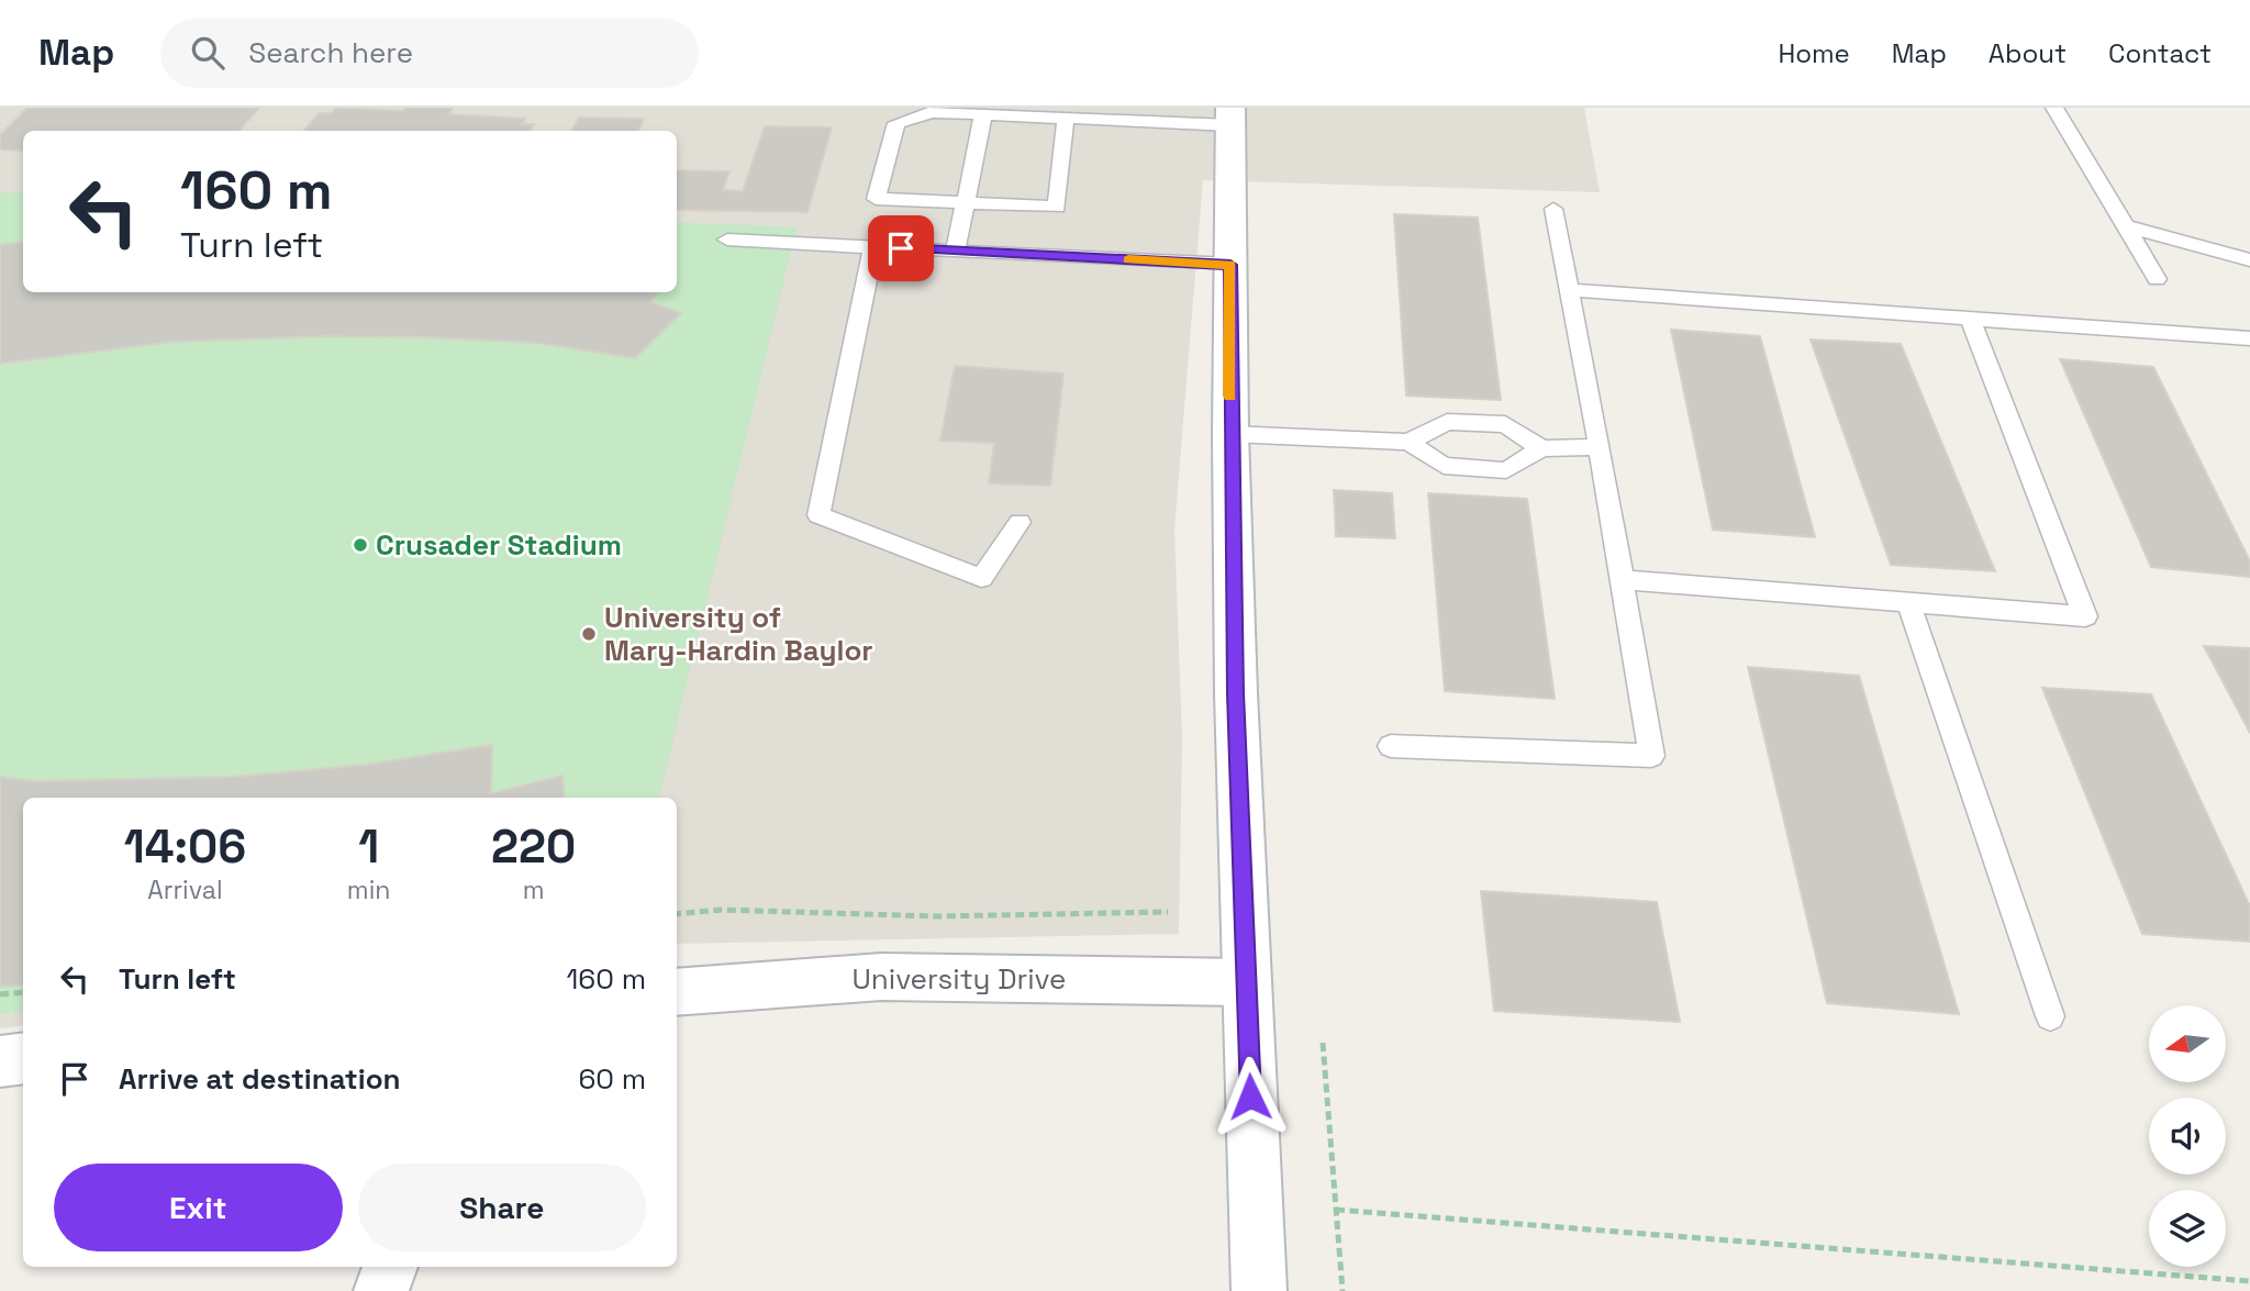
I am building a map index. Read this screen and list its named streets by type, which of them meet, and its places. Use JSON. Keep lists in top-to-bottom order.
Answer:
{
  "streets": {
    "street": ["University Drive"]
  },
  "places": ["Crusader Stadium", "University of Mary-Hardin Baylor"],
  "north": "left",
  "page": {
    "header": "Map",
    "search": "Search here",
    "nav": [
      "Home",
      "Map",
      "About",
      "Contact"
    ],
    "turn": ["160 m", "Turn left"],
    "eta": [
      "14:06",
      "Arrival",
      "1",
      "min",
      "220",
      "m"
    ],
    "list": [
      {
        "name": "Turn left",
        "value": "160 m"
      },
      {
        "name": "Arrive at destination",
        "value": "60 m"
      }
    ],
    "buttons": ["Exit", "Share"]
  }
}
